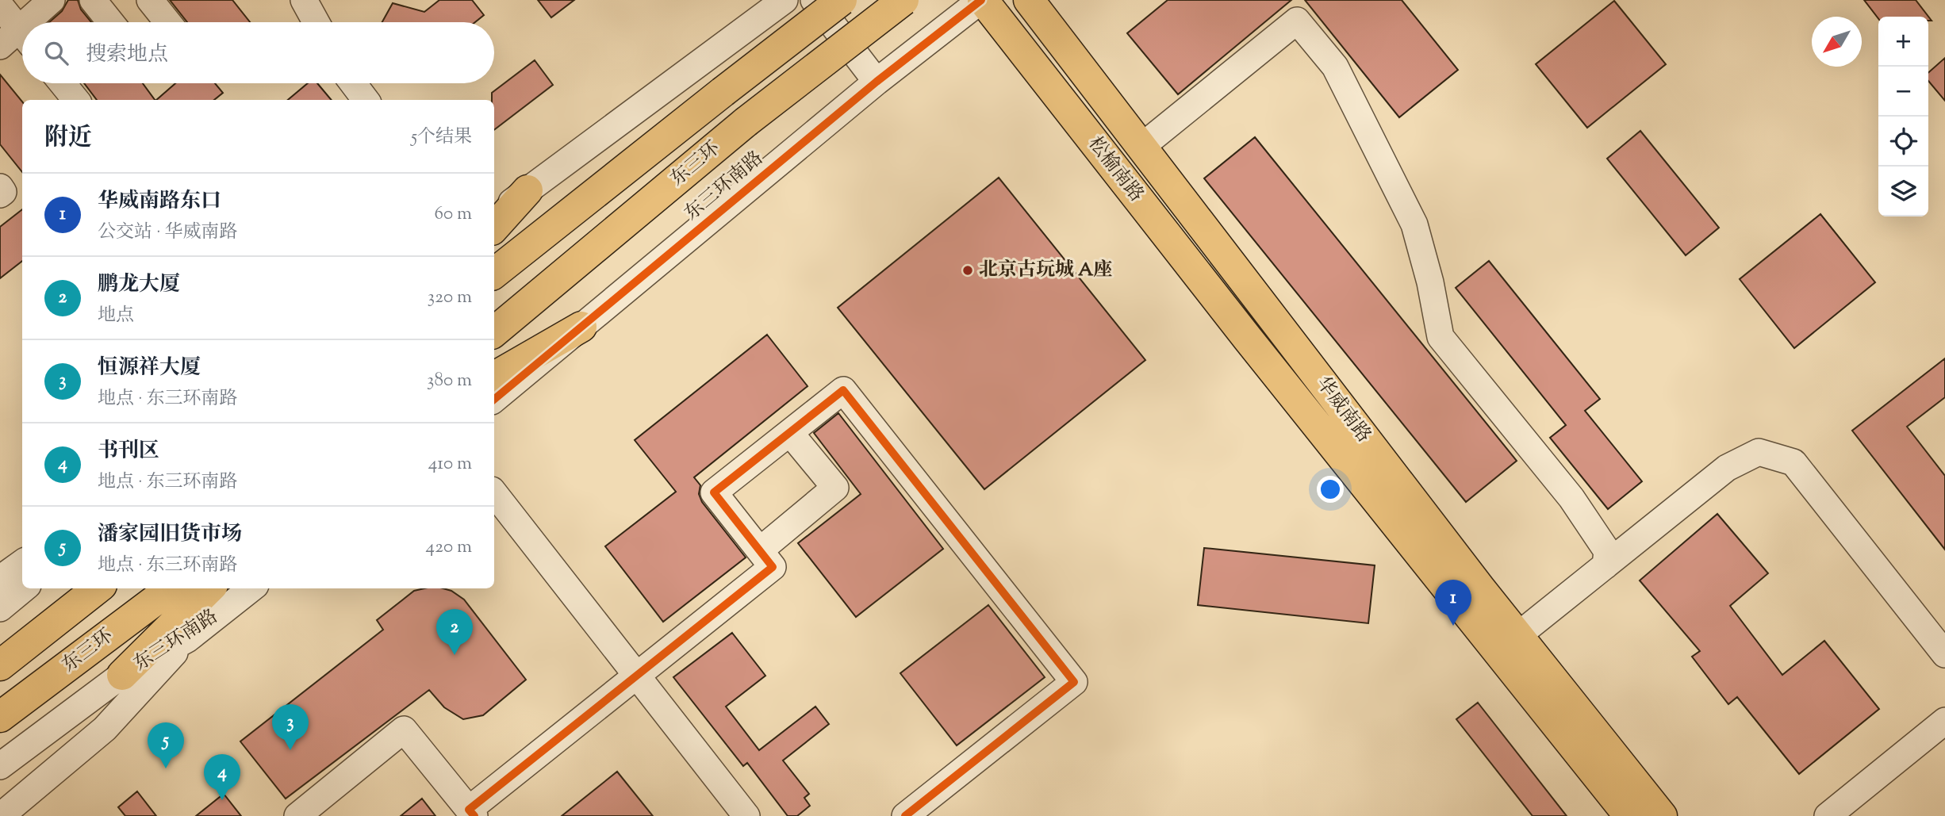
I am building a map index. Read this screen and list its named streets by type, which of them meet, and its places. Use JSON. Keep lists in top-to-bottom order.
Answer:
{
  "streets": {
    "main road": ["东三环", "松榆南路", "华威南路"],
    "street": ["东三环南路"]
  },
  "crossings": [
    ["松榆南路", "东三环南路"],
    ["松榆南路", "华威南路"]
  ],
  "places": ["北京古玩城 A座"],
  "north": "bottom left",
  "page": {
    "map_buttons": ["+", "−"],
    "search": "搜索地点",
    "heading": ["附近", "5个结果"],
    "list": [
      {
        "mark": "1",
        "name": "华威南路东口",
        "note": "公交站 · 华威南路",
        "value": "60 m"
      },
      {
        "mark": "2",
        "name": "鹏龙大厦",
        "note": "地点",
        "value": "320 m"
      },
      {
        "mark": "3",
        "name": "恒源祥大厦",
        "note": "地点 · 东三环南路",
        "value": "380 m"
      },
      {
        "mark": "4",
        "name": "书刊区",
        "note": "地点 · 东三环南路",
        "value": "410 m"
      },
      {
        "mark": "5",
        "name": "潘家园旧货市场",
        "note": "地点 · 东三环南路",
        "value": "420 m"
      }
    ],
    "pins": [
      "1",
      "2",
      "3",
      "5",
      "4"
    ]
  }
}
